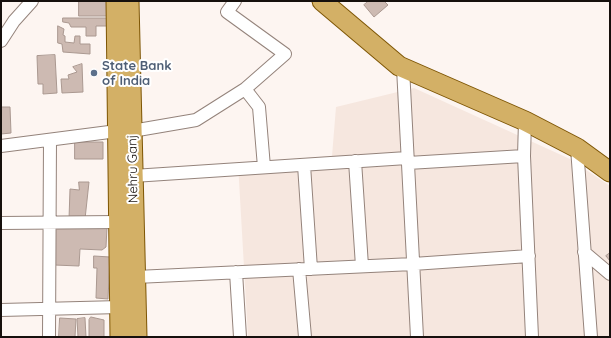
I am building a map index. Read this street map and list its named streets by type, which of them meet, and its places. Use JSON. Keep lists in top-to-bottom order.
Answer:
{
  "streets": {
    "main road": ["Nehru Ganj"]
  },
  "places": ["State Bank of India"]
}
